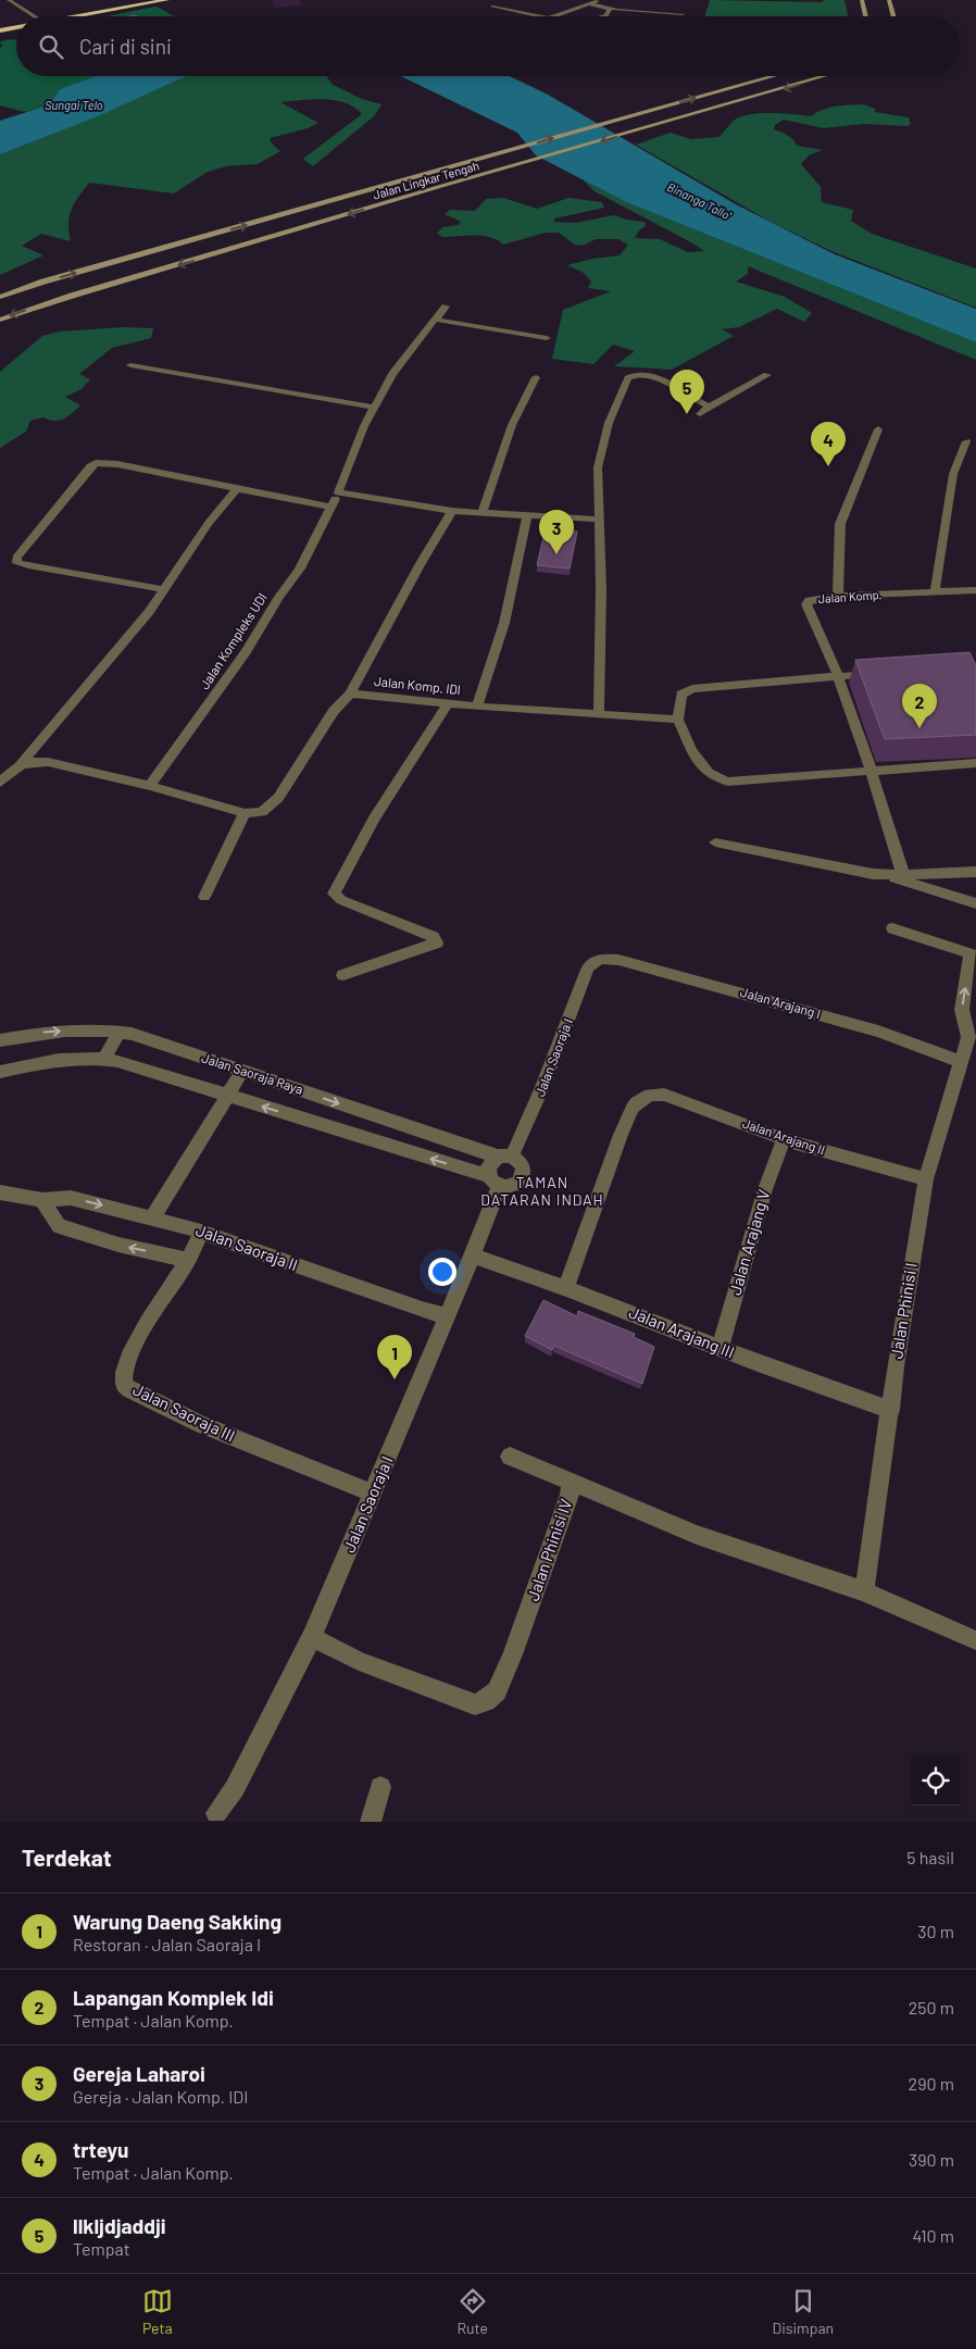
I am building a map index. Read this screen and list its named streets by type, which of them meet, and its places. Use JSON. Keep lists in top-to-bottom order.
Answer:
{
  "streets": {
    "main road": ["Jalan Lingkar Tengah"],
    "street": [
      "Jalan Komp.",
      "Jalan Kompleks UDI",
      "Jalan Komp. IDI",
      "Jalan Arajang I",
      "Jalan Saoraja I",
      "Jalan Saoraja Raya",
      "Jalan Arajang II",
      "Jalan Arajang V",
      "Jalan Saoraja II",
      "Jalan Phinisi I",
      "Jalan Arajang III",
      "Jalan Saoraja III",
      "Jalan Phinisi IV"
    ]
  },
  "crossings": [
    ["Jalan Arajang I", "Jalan Saoraja I"],
    ["Jalan Arajang I", "Jalan Phinisi I"],
    ["Jalan Saoraja I", "Jalan Saoraja Raya"],
    ["Jalan Saoraja I", "Jalan Saoraja II"],
    ["Jalan Saoraja I", "Jalan Arajang III"],
    ["Jalan Saoraja I", "Jalan Saoraja III"],
    ["Jalan Saoraja I", "Jalan Phinisi IV"],
    ["Jalan Arajang II", "Jalan Arajang V"],
    ["Jalan Arajang II", "Jalan Phinisi I"],
    ["Jalan Arajang II", "Jalan Arajang III"],
    ["Jalan Arajang V", "Jalan Arajang III"],
    ["Jalan Saoraja II", "Jalan Saoraja III"],
    ["Jalan Phinisi I", "Jalan Arajang III"],
    ["Jalan Phinisi I", "Jalan Phinisi IV"]
  ],
  "districts": ["TAMAN DATARAN INDAH"],
  "water": ["Sungai Telo", "Binanga Tallo'"],
  "page": {
    "search": "Cari di sini",
    "pins": [
      "5",
      "4",
      "3",
      "2",
      "1"
    ],
    "heading": ["Terdekat", "5 hasil"],
    "list": [
      {
        "mark": "1",
        "name": "Warung Daeng Sakking",
        "note": "Restoran · Jalan Saoraja I",
        "value": "30 m"
      },
      {
        "mark": "2",
        "name": "Lapangan Komplek Idi",
        "note": "Tempat · Jalan Komp.",
        "value": "250 m"
      },
      {
        "mark": "3",
        "name": "Gereja Laharoi",
        "note": "Gereja · Jalan Komp. IDI",
        "value": "290 m"
      },
      {
        "mark": "4",
        "name": "trteyu",
        "note": "Tempat · Jalan Komp.",
        "value": "390 m"
      },
      {
        "mark": "5",
        "name": "llkljdjaddji",
        "note": "Tempat",
        "value": "410 m"
      }
    ],
    "nav": ["Peta", "Rute", "Disimpan"]
  }
}
